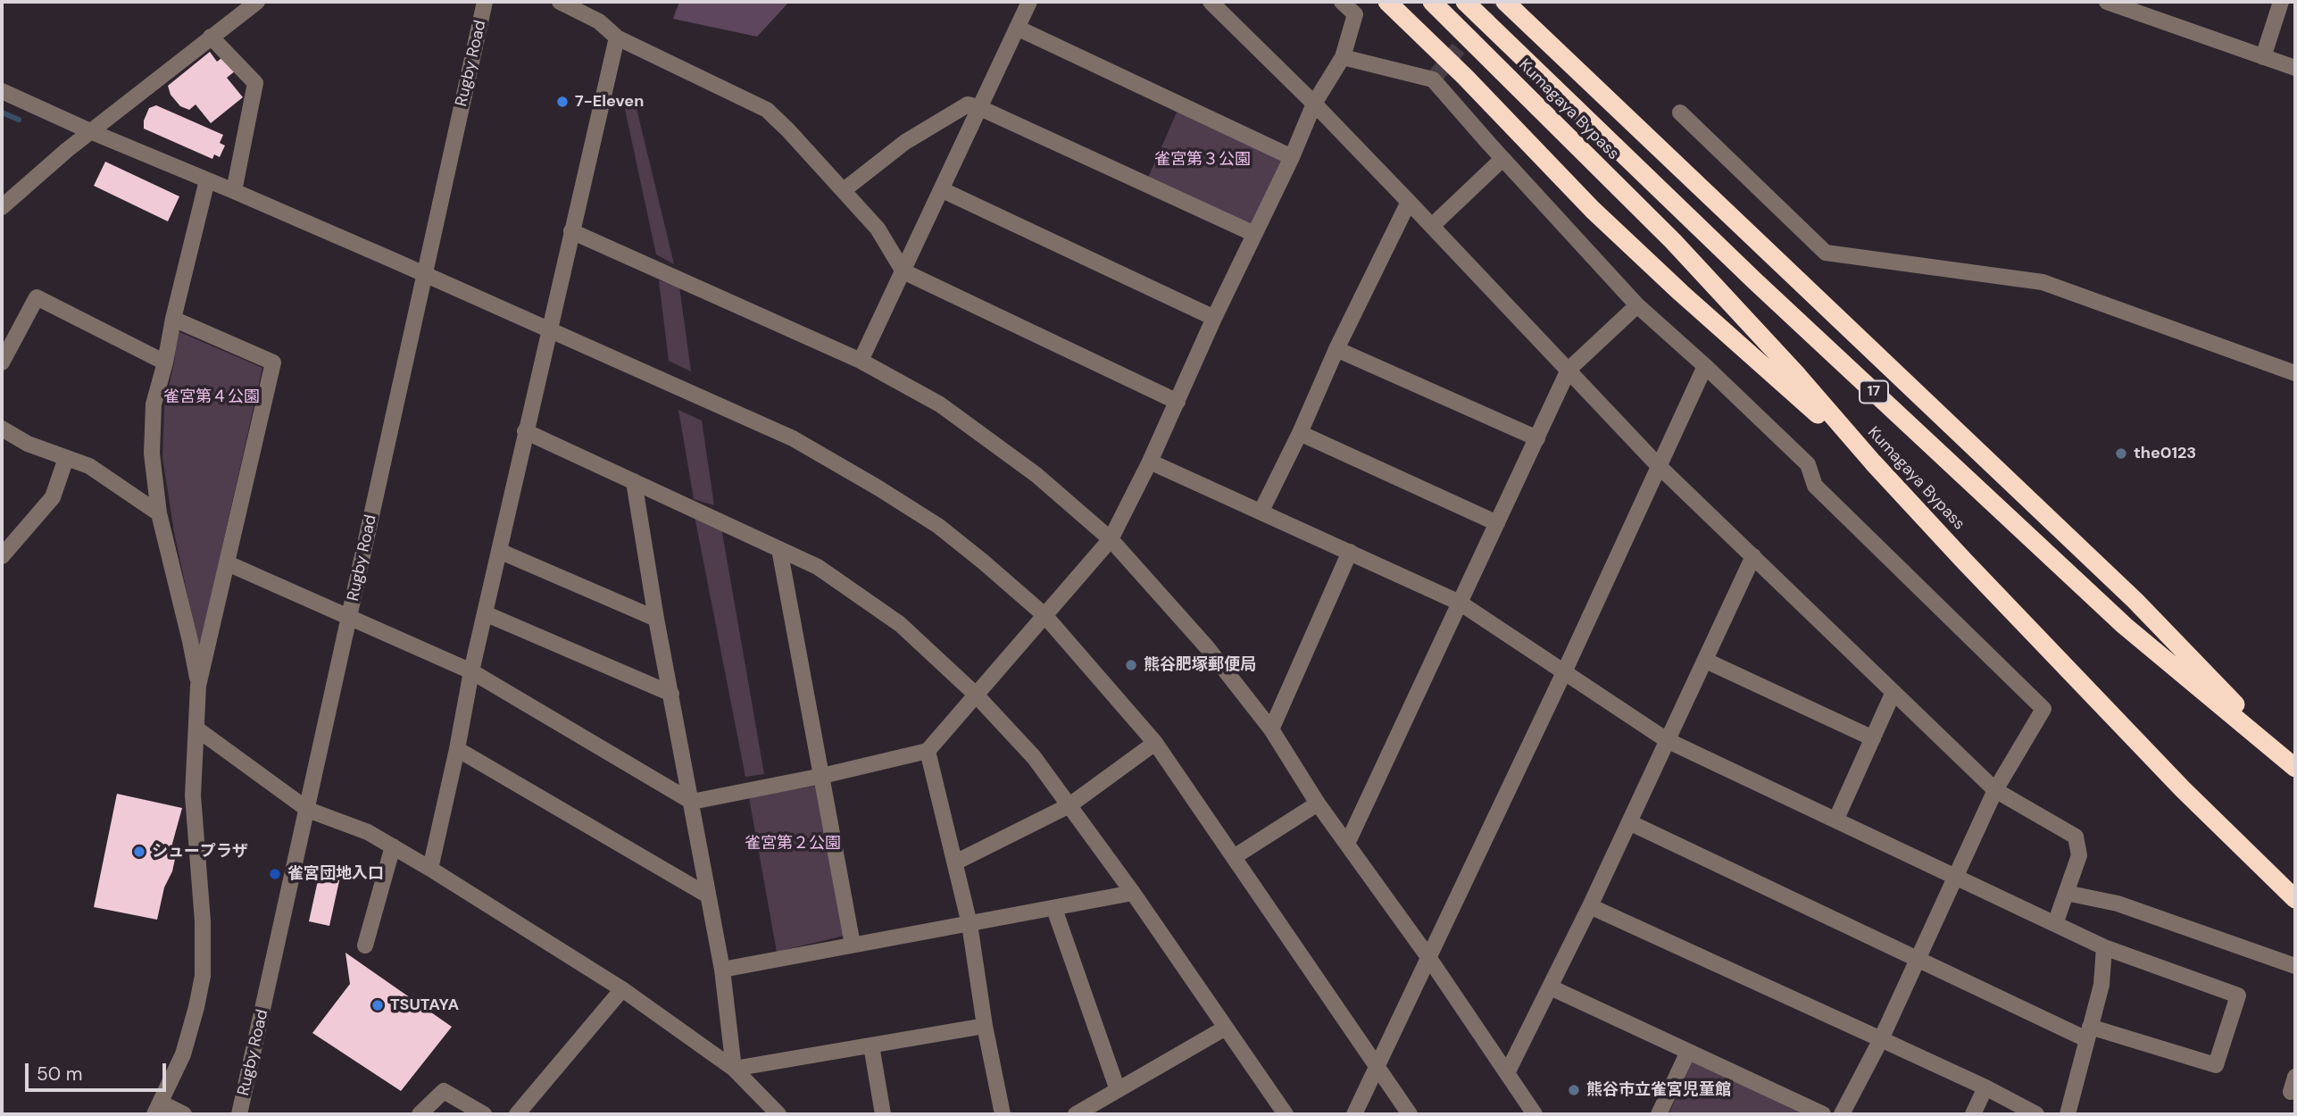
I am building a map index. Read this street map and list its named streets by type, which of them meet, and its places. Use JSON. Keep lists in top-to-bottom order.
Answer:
{
  "streets": {
    "highway": ["Kumagaya Bypass", "17"],
    "street": ["Rugby Road"]
  },
  "crossings": [
    ["Kumagaya Bypass", "17"]
  ],
  "parks": ["雀宮第３公園", "雀宮第４公園", "雀宮第２公園"],
  "places": [
    "7-Eleven",
    "the0123",
    "熊谷肥塚郵便局",
    "シュープラザ",
    "雀宮団地入口",
    "TSUTAYA",
    "熊谷市立雀宮児童館"
  ],
  "scale_bar": "50 m"
}
